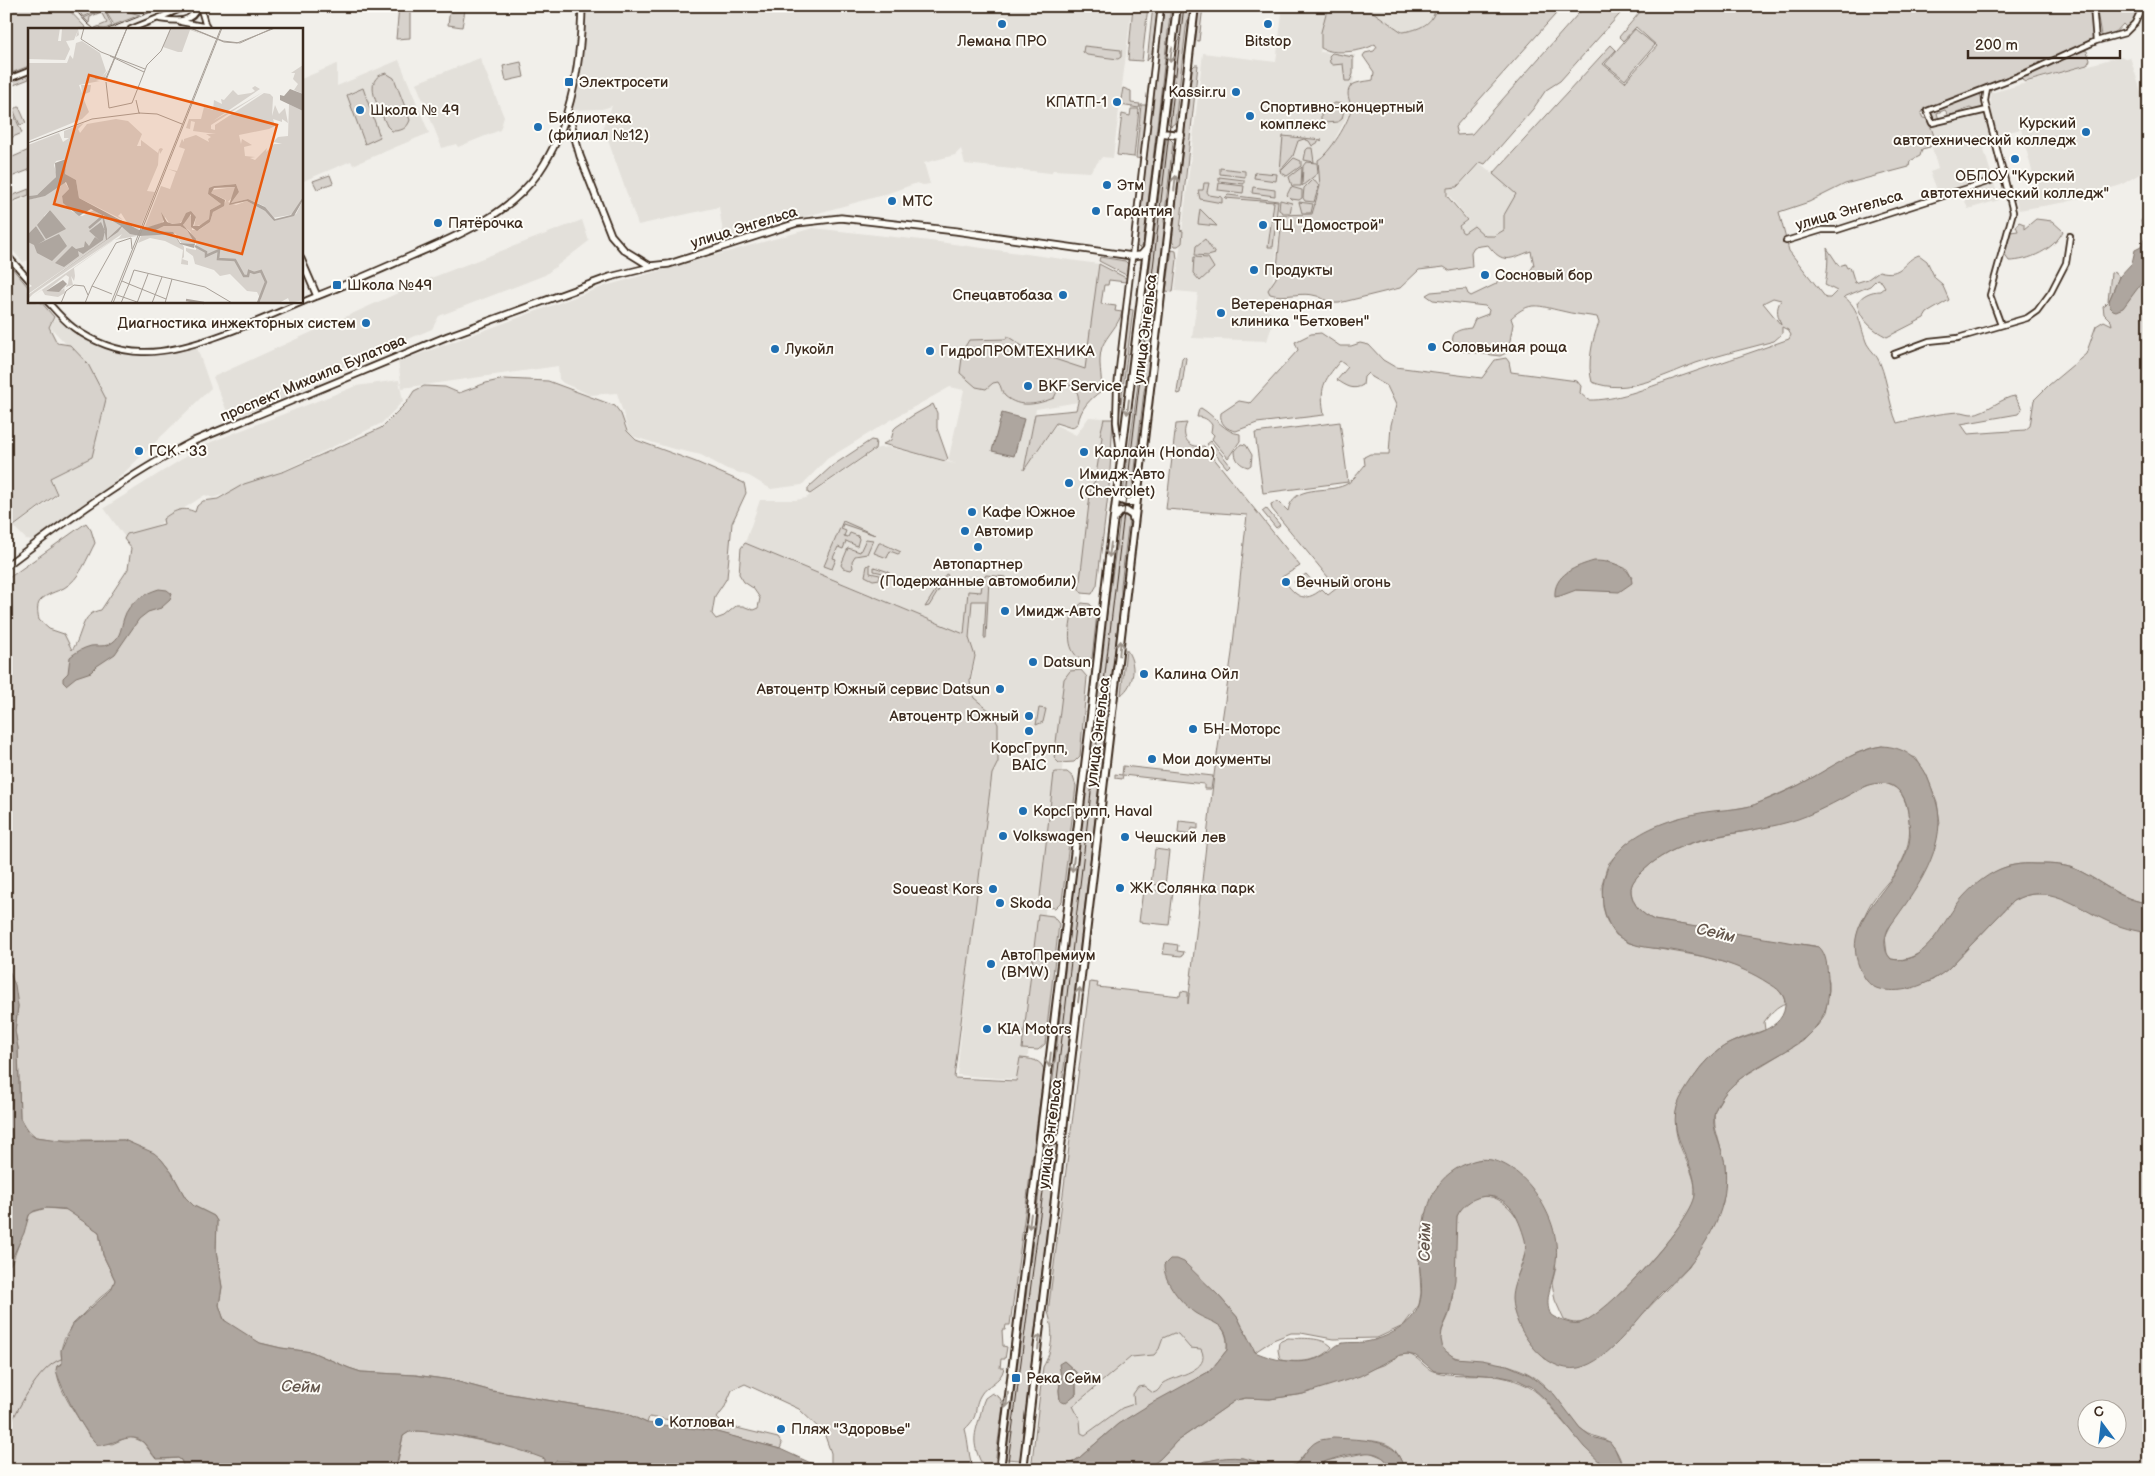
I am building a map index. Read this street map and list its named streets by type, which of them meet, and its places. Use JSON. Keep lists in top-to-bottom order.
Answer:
{
  "streets": {
    "main road": ["улица Энгельса"],
    "street": ["проспект Михаила Булатова"]
  },
  "crossings": [
    ["улица Энгельса", "проспект Михаила Булатова"]
  ],
  "water": ["Сейм"],
  "places": {
    "other": [
      "Лемана ПРО",
      "Bitstop",
      "Kassir.ru",
      "КПАТП-1",
      "Школа № 49",
      "Спортивно-концертный комплекс",
      "Библиотека (филиал №12)",
      "Курский автотехнический колледж",
      "ОБПОУ \"Курский автотехнический колледж\"",
      "Этм",
      "МТС",
      "Гарантия",
      "Пятёрочка",
      "ТЦ \"Домострой\"",
      "Продукты",
      "Сосновый бор",
      "Спецавтобаза",
      "Ветеренарная клиника \"Бетховен\"",
      "Диагностика инжекторных систем",
      "Соловьиная роща",
      "Лукойл",
      "ГидроПРОМТЕХНИКА",
      "BKF Service",
      "ГСК - 33",
      "Карлайн (Honda)",
      "Имидж-Авто (Chevrolet)",
      "Кафе Южное",
      "Автомир",
      "Автопартнер (Подержанные автомобили)",
      "Вечный огонь",
      "Имидж-Авто",
      "Datsun",
      "Калина Ойл",
      "Автоцентр Южный сервис Datsun",
      "Автоцентр Южный",
      "БН-Моторс",
      "КорсГрупп, BAIC",
      "Мои документы",
      "КорсГрупп, Haval",
      "Volkswagen",
      "Чешский лев",
      "ЖК Солянка парк",
      "Soueast Kors",
      "Skoda",
      "АвтоПремиум (BMW)",
      "KIA Motors",
      "Котлован",
      "Пляж \"Здоровье\""
    ],
    "transit": ["Электросети", "Школа №49", "Река Сейм"]
  },
  "scale_bar": "200 m",
  "north": "top"
}
